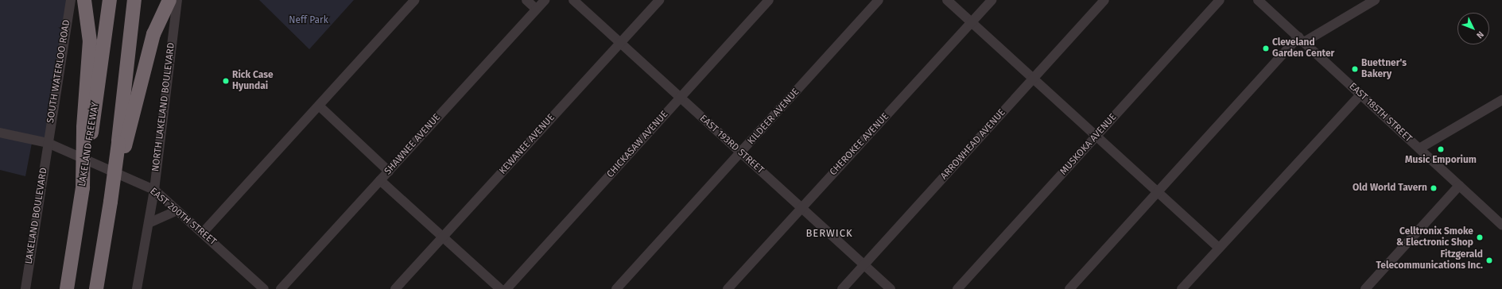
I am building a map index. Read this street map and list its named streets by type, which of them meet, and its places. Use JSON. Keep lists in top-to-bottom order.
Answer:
{
  "streets": {
    "highway": ["LAKELAND FREEWAY"],
    "street": [
      "SOUTH WATERLOO ROAD",
      "NORTH LAKELAND BOULEVARD",
      "EAST 185TH STREET",
      "KILDEER AVENUE",
      "SHAWNEE AVENUE",
      "KEWANEE AVENUE",
      "CHICKASAW AVENUE",
      "EAST 193RD STREET",
      "CHEROKEE AVENUE",
      "ARROWHEAD AVENUE",
      "MUSKOKA AVENUE",
      "LAKELAND BOULEVARD",
      "EAST 200TH STREET"
    ]
  },
  "crossings": [
    ["SOUTH WATERLOO ROAD", "LAKELAND BOULEVARD"],
    ["SOUTH WATERLOO ROAD", "EAST 200TH STREET"],
    ["NORTH LAKELAND BOULEVARD", "EAST 200TH STREET"],
    ["KILDEER AVENUE", "EAST 193RD STREET"],
    ["KEWANEE AVENUE", "EAST 193RD STREET"],
    ["CHICKASAW AVENUE", "EAST 193RD STREET"],
    ["EAST 193RD STREET", "CHEROKEE AVENUE"],
    ["EAST 193RD STREET", "ARROWHEAD AVENUE"],
    ["LAKELAND BOULEVARD", "EAST 200TH STREET"]
  ],
  "districts": ["BERWICK"],
  "parks": ["Neff Park"],
  "places": [
    "Cleveland Garden Center",
    "Buettner's Bakery",
    "Rick Case Hyundai",
    "Music Emporium",
    "Old World Tavern",
    "Celltronix Smoke & Electronic Shop",
    "Fitzgerald Telecommunications Inc."
  ],
  "north": "bottom right"
}
